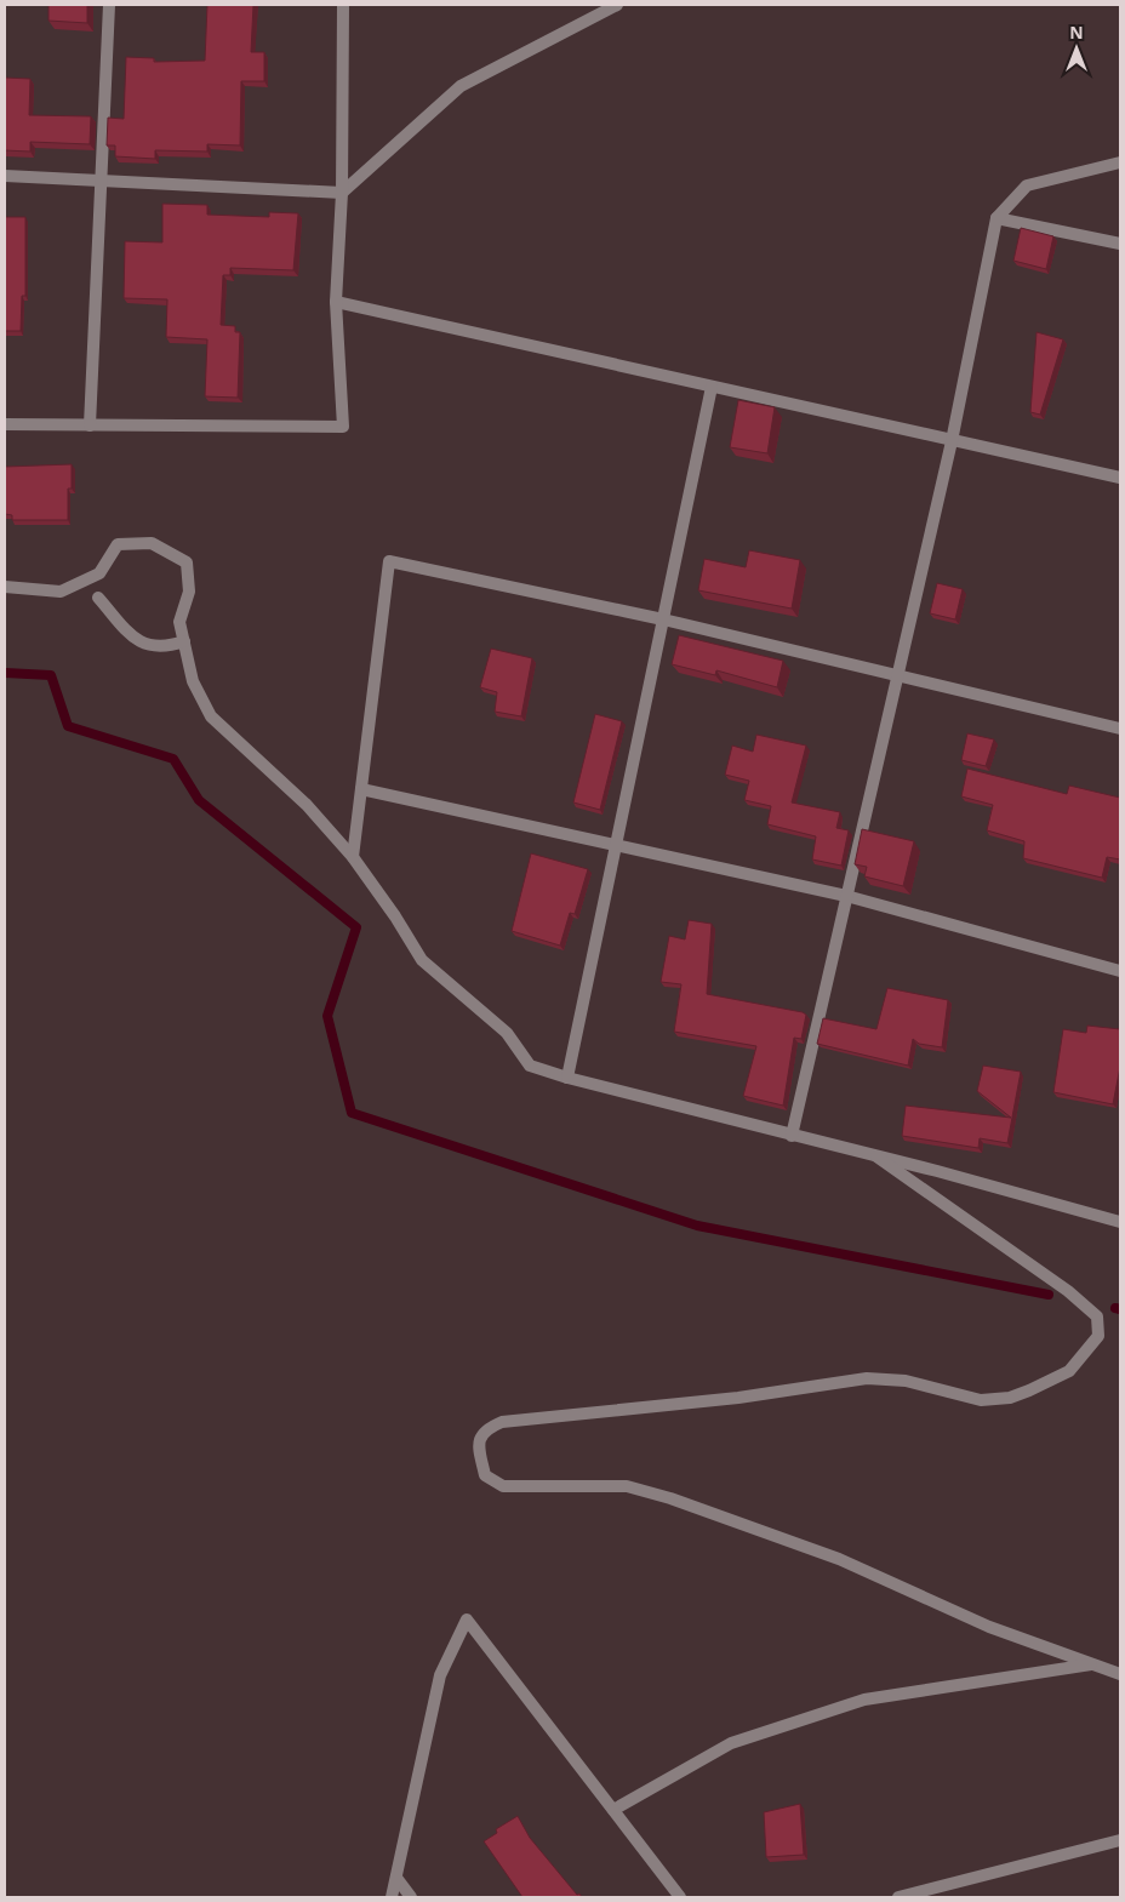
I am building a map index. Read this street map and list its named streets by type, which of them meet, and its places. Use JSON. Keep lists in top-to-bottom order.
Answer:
{
  "north": "top"
}
